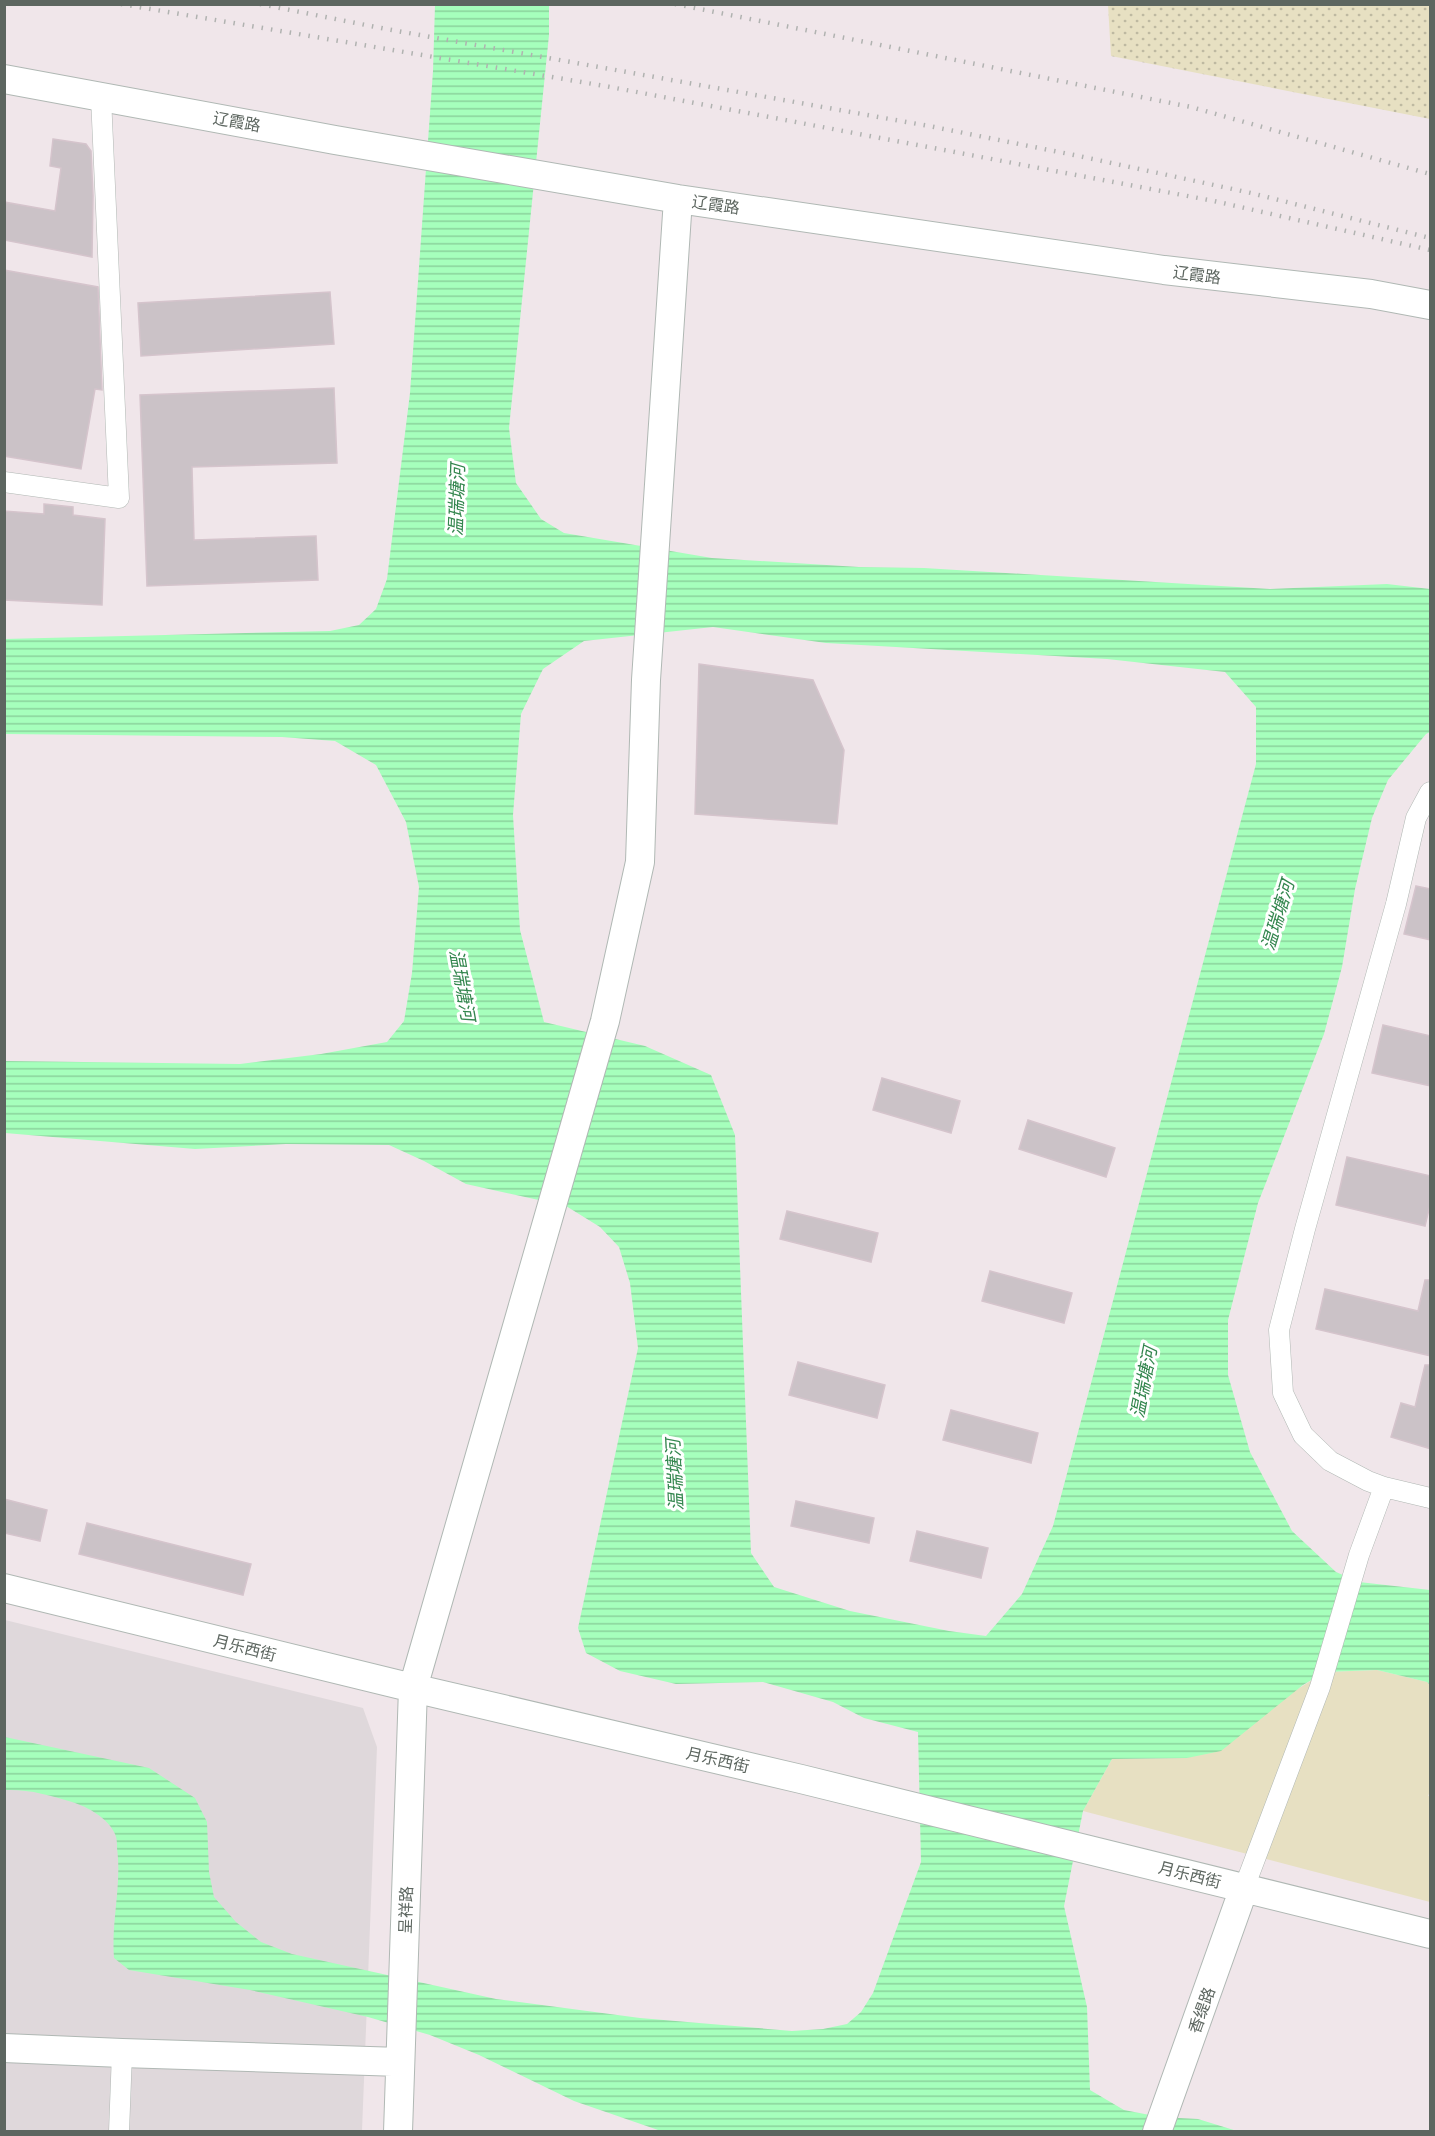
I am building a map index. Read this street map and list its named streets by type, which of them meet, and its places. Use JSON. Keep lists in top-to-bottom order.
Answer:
{
  "streets": {
    "street": [
      "辽霞路",
      "月乐西街",
      "呈祥路",
      "香缇路"
    ]
  },
  "crossings": [
    ["辽霞路", "呈祥路"],
    ["月乐西街", "呈祥路"],
    ["月乐西街", "香缇路"]
  ],
  "water": ["温瑞塘河"]
}
